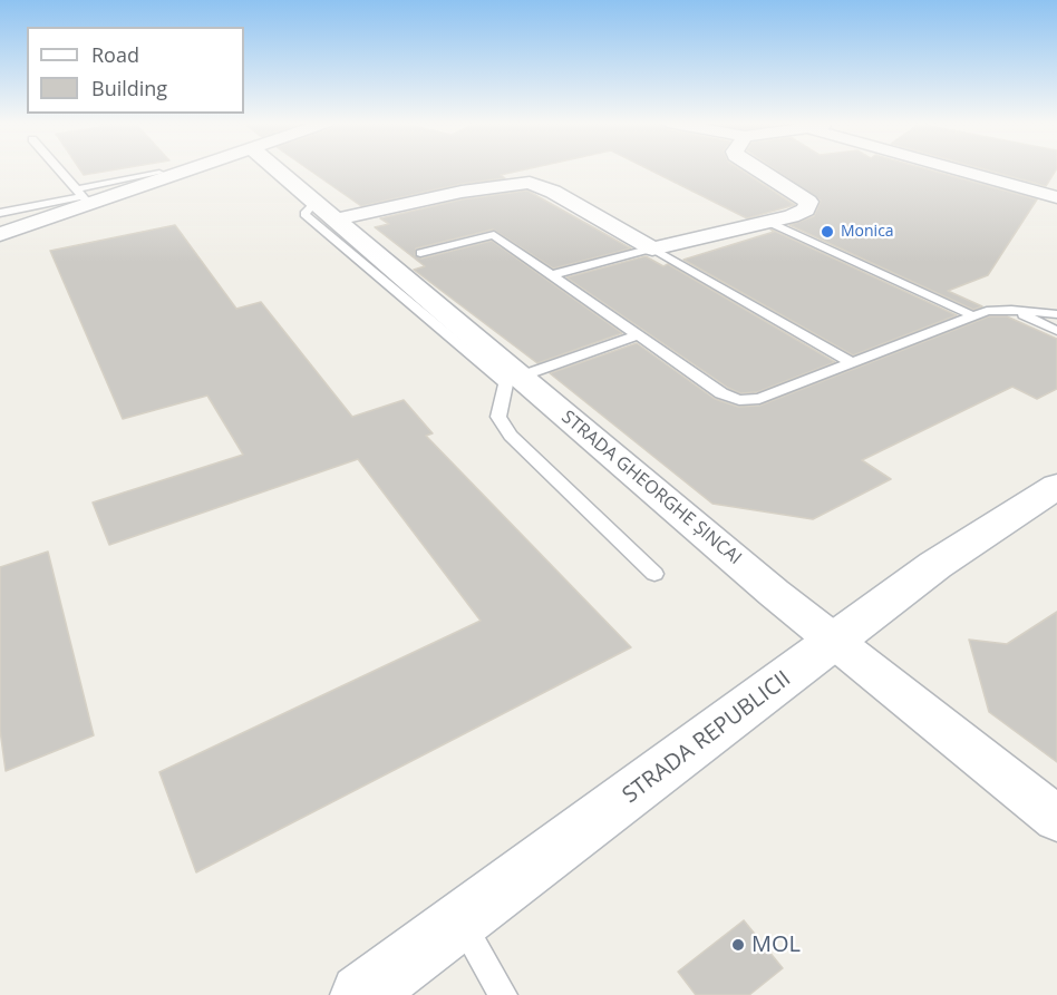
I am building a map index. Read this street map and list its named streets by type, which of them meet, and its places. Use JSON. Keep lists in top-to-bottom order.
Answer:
{
  "streets": {
    "main road": ["STRADA REPUBLICII"],
    "street": ["STRADA GHEORGHE ȘINCAI"]
  },
  "crossings": [
    ["STRADA GHEORGHE ȘINCAI", "STRADA REPUBLICII"]
  ],
  "places": ["Monica", "MOL"],
  "legend": ["Road", "Building"]
}
